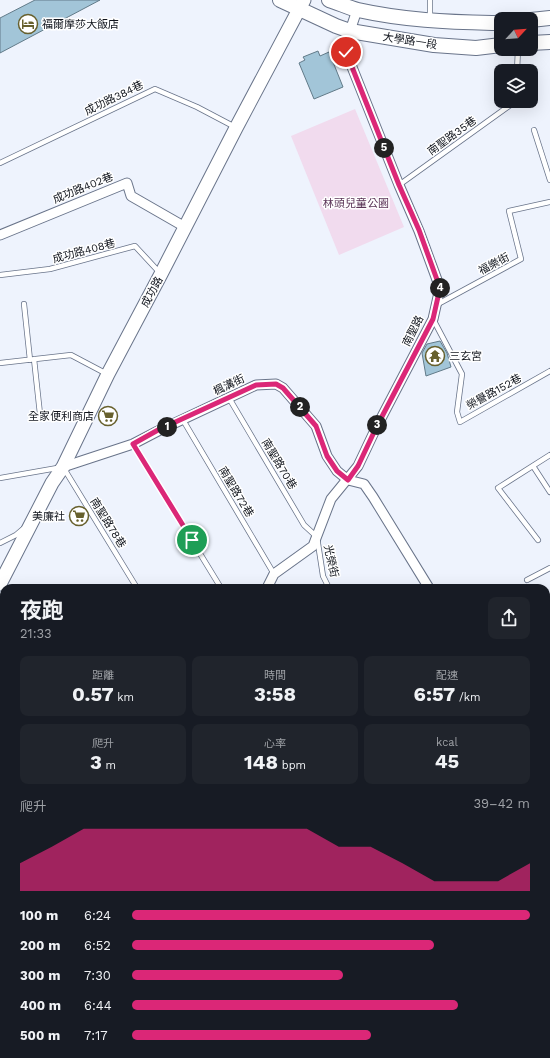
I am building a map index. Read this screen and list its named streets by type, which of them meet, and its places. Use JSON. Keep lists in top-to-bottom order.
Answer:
{
  "streets": {
    "main road": ["大學路一段", "成功路"],
    "street": ["成功路402巷", "南聖路", "楓溝街"],
    "lane": [
      "成功路384巷",
      "南聖路35巷",
      "成功路408巷",
      "福樂街",
      "榮譽路152巷",
      "南聖路70巷",
      "南聖路72巷",
      "南聖路78巷",
      "光榮街"
    ]
  },
  "crossings": [
    ["大學路一段", "成功路"],
    ["大學路一段", "南聖路"],
    ["成功路384巷", "成功路"],
    ["南聖路35巷", "南聖路"],
    ["成功路402巷", "成功路"],
    ["成功路408巷", "成功路"],
    ["福樂街", "南聖路"],
    ["成功路", "楓溝街"],
    ["成功路", "南聖路78巷"],
    ["南聖路", "楓溝街"],
    ["南聖路", "榮譽路152巷"],
    ["南聖路", "南聖路70巷"],
    ["南聖路", "南聖路72巷"],
    ["南聖路", "光榮街"],
    ["楓溝街", "南聖路70巷"],
    ["楓溝街", "南聖路72巷"],
    ["楓溝街", "南聖路78巷"],
    ["南聖路70巷", "光榮街"]
  ],
  "parks": ["林頭兒童公園"],
  "places": {
    "hotel": ["福爾摩莎大飯店"],
    "temple": ["三玄宮"],
    "supermarket": ["全家便利商店", "美廉社"]
  },
  "north": "top right",
  "page": {
    "pins": [
      "5",
      "4",
      "2",
      "3",
      "1"
    ],
    "heading": ["夜跑", "21:33"],
    "stats": [
      ["距離", "0.57 km"],
      ["時間", "3:58"],
      ["配速", "6:57 /km"],
      ["爬升", "3 m"],
      ["心率", "148 bpm"],
      ["kcal", "45"]
    ],
    "chart": ["爬升", "39–42 m"],
    "list": [
      {
        "name": "100 m",
        "note": "6:24"
      },
      {
        "name": "200 m",
        "note": "6:52"
      },
      {
        "name": "300 m",
        "note": "7:30"
      },
      {
        "name": "400 m",
        "note": "6:44"
      },
      {
        "name": "500 m",
        "note": "7:17"
      }
    ]
  }
}
